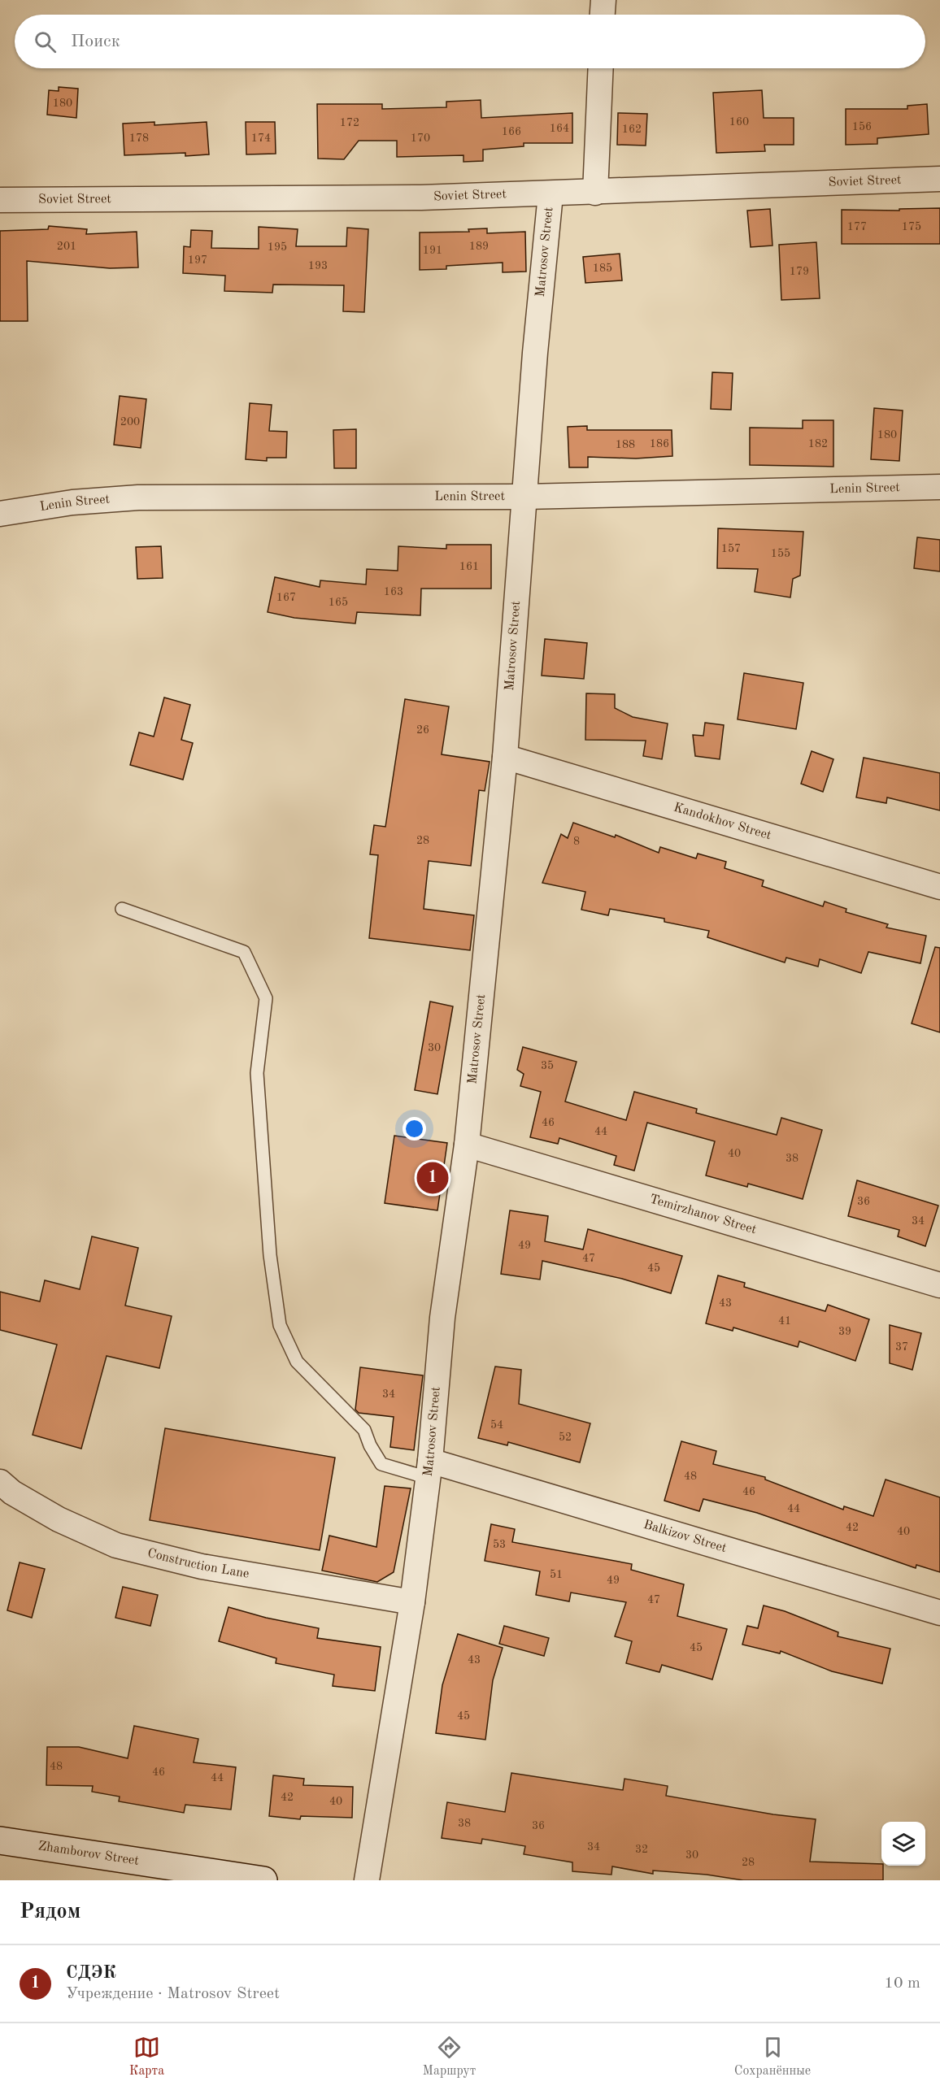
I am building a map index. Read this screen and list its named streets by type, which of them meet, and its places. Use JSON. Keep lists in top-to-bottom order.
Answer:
{
  "streets": {
    "street": [
      "Soviet Street",
      "Matrosov Street",
      "Lenin Street",
      "Kandokhov Street",
      "Temirzhanov Street",
      "Balkizov Street",
      "Construction Lane",
      "Zhamborov Street"
    ]
  },
  "crossings": [
    ["Soviet Street", "Matrosov Street"],
    ["Matrosov Street", "Lenin Street"],
    ["Matrosov Street", "Kandokhov Street"],
    ["Matrosov Street", "Temirzhanov Street"],
    ["Matrosov Street", "Balkizov Street"],
    ["Matrosov Street", "Construction Lane"]
  ],
  "house_numbers": [
    "180",
    "160",
    "172",
    "156",
    "164",
    "162",
    "166",
    "178",
    "174",
    "170",
    "177",
    "175",
    "201",
    "189",
    "195",
    "191",
    "197",
    "193",
    "185",
    "179",
    "200",
    "180",
    "186",
    "182",
    "188",
    "157",
    "155",
    "161",
    "163",
    "167",
    "165",
    "26",
    "28",
    "8",
    "30",
    "35",
    "46",
    "44",
    "40",
    "38",
    "36",
    "34",
    "49",
    "47",
    "45",
    "43",
    "41",
    "39",
    "37",
    "34",
    "54",
    "52",
    "48",
    "46",
    "44",
    "42",
    "40",
    "53",
    "51",
    "49",
    "47",
    "45",
    "43",
    "45",
    "48",
    "46",
    "44",
    "42",
    "40",
    "38",
    "36",
    "34",
    "32",
    "30",
    "28"
  ],
  "page": {
    "search": "Поиск",
    "pins": "1",
    "heading": "Рядом",
    "list": [
      {
        "mark": "1",
        "name": "СДЭК",
        "note": "Учреждение · Matrosov Street",
        "value": "10 m"
      }
    ],
    "nav": ["Карта", "Маршрут", "Сохранённые"]
  }
}
